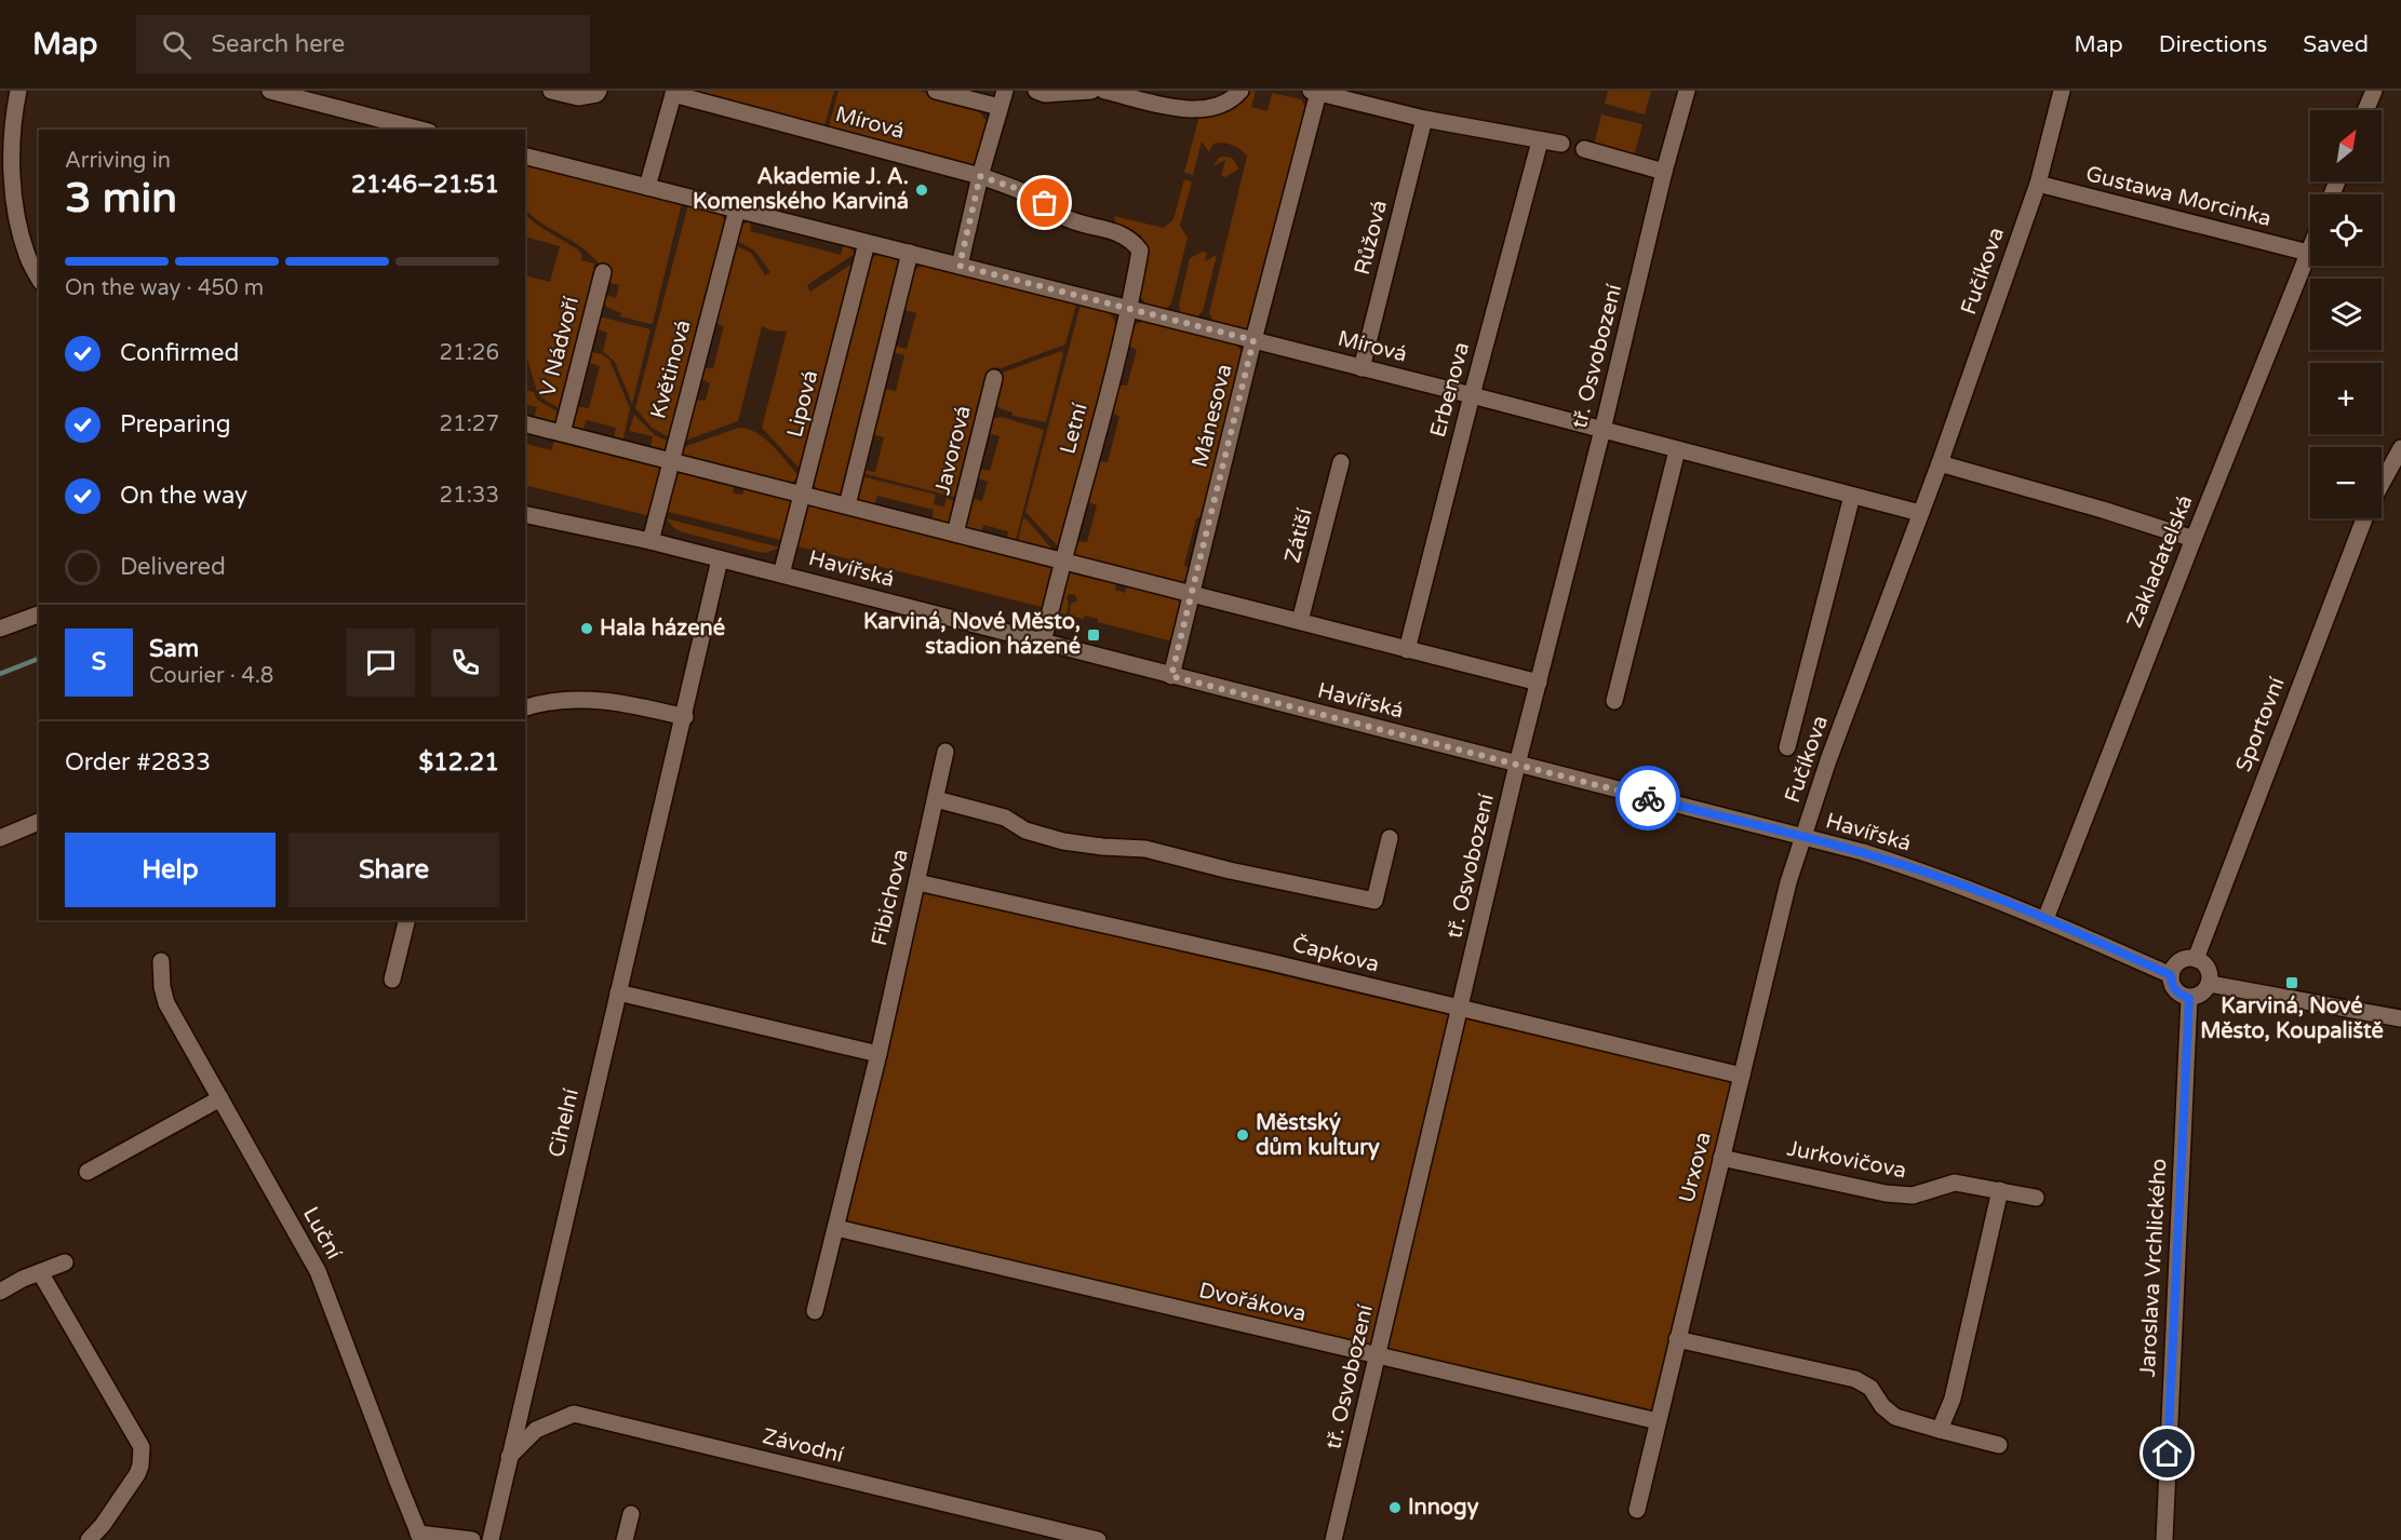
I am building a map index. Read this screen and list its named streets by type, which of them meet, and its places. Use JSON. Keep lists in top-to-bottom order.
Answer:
{
  "streets": {
    "street": [
      "Mírová",
      "Gustawa Morcinka",
      "Růžová",
      "Fučíkova",
      "V Nádvoří",
      "tř. Osvobození",
      "Květinová",
      "Erbenova",
      "Lipová",
      "Mánesova",
      "Letní",
      "Javorová",
      "Zátiší",
      "Zakladatelská",
      "Havířská",
      "Sportovní",
      "Fibichova",
      "Čapkova",
      "Cihelní",
      "Jurkovičova",
      "Urxova",
      "Luční",
      "Jaroslava Vrchlického",
      "Dvořákova",
      "Závodní"
    ]
  },
  "crossings": [
    ["Mírová", "Růžová"],
    ["Mírová", "tř. Osvobození"],
    ["Mírová", "Květinová"],
    ["Mírová", "Erbenova"],
    ["Mírová", "Lipová"],
    ["Mírová", "Mánesova"],
    ["Mírová", "Letní"],
    ["Gustawa Morcinka", "Fučíkova"],
    ["Gustawa Morcinka", "Zakladatelská"],
    ["Fučíkova", "Havířská"],
    ["Fučíkova", "Urxova"],
    ["tř. Osvobození", "Havířská"],
    ["tř. Osvobození", "Čapkova"],
    ["tř. Osvobození", "Dvořákova"],
    ["Květinová", "Havířská"],
    ["Lipová", "Havířská"],
    ["Mánesova", "Havířská"],
    ["Letní", "Havířská"],
    ["Zakladatelská", "Havířská"],
    ["Havířská", "Sportovní"],
    ["Havířská", "Cihelní"],
    ["Havířská", "Urxova"],
    ["Havířská", "Jaroslava Vrchlického"],
    ["Sportovní", "Jaroslava Vrchlického"],
    ["Fibichova", "Čapkova"],
    ["Fibichova", "Dvořákova"],
    ["Čapkova", "Urxova"],
    ["Cihelní", "Závodní"],
    ["Jurkovičova", "Urxova"],
    ["Urxova", "Dvořákova"]
  ],
  "places": {
    "other": [
      "Akademie J. A. Komenského Karviná",
      "Hala házené",
      "Městský dům kultury",
      "Innogy"
    ],
    "transit": ["Karviná, Nové Město, stadion házené", "Karviná, Nové Město, Koupaliště"]
  },
  "north": "top right",
  "page": {
    "header": "Map",
    "search": "Search here",
    "nav": ["Map", "Directions", "Saved"],
    "map_buttons": ["+", "−"],
    "heading": ["3 min", "Arriving in", "21:46–21:51"],
    "panel": [
      "Sam",
      "Courier · 4.8",
      "Order #2833",
      "$12.21"
    ],
    "bar": "On the way · 450 m",
    "list": [
      ["Confirmed", "21:26"],
      ["Preparing", "21:27"],
      ["On the way", "21:33"],
      "Delivered"
    ],
    "round": "S",
    "buttons": ["Help", "Share"]
  }
}
